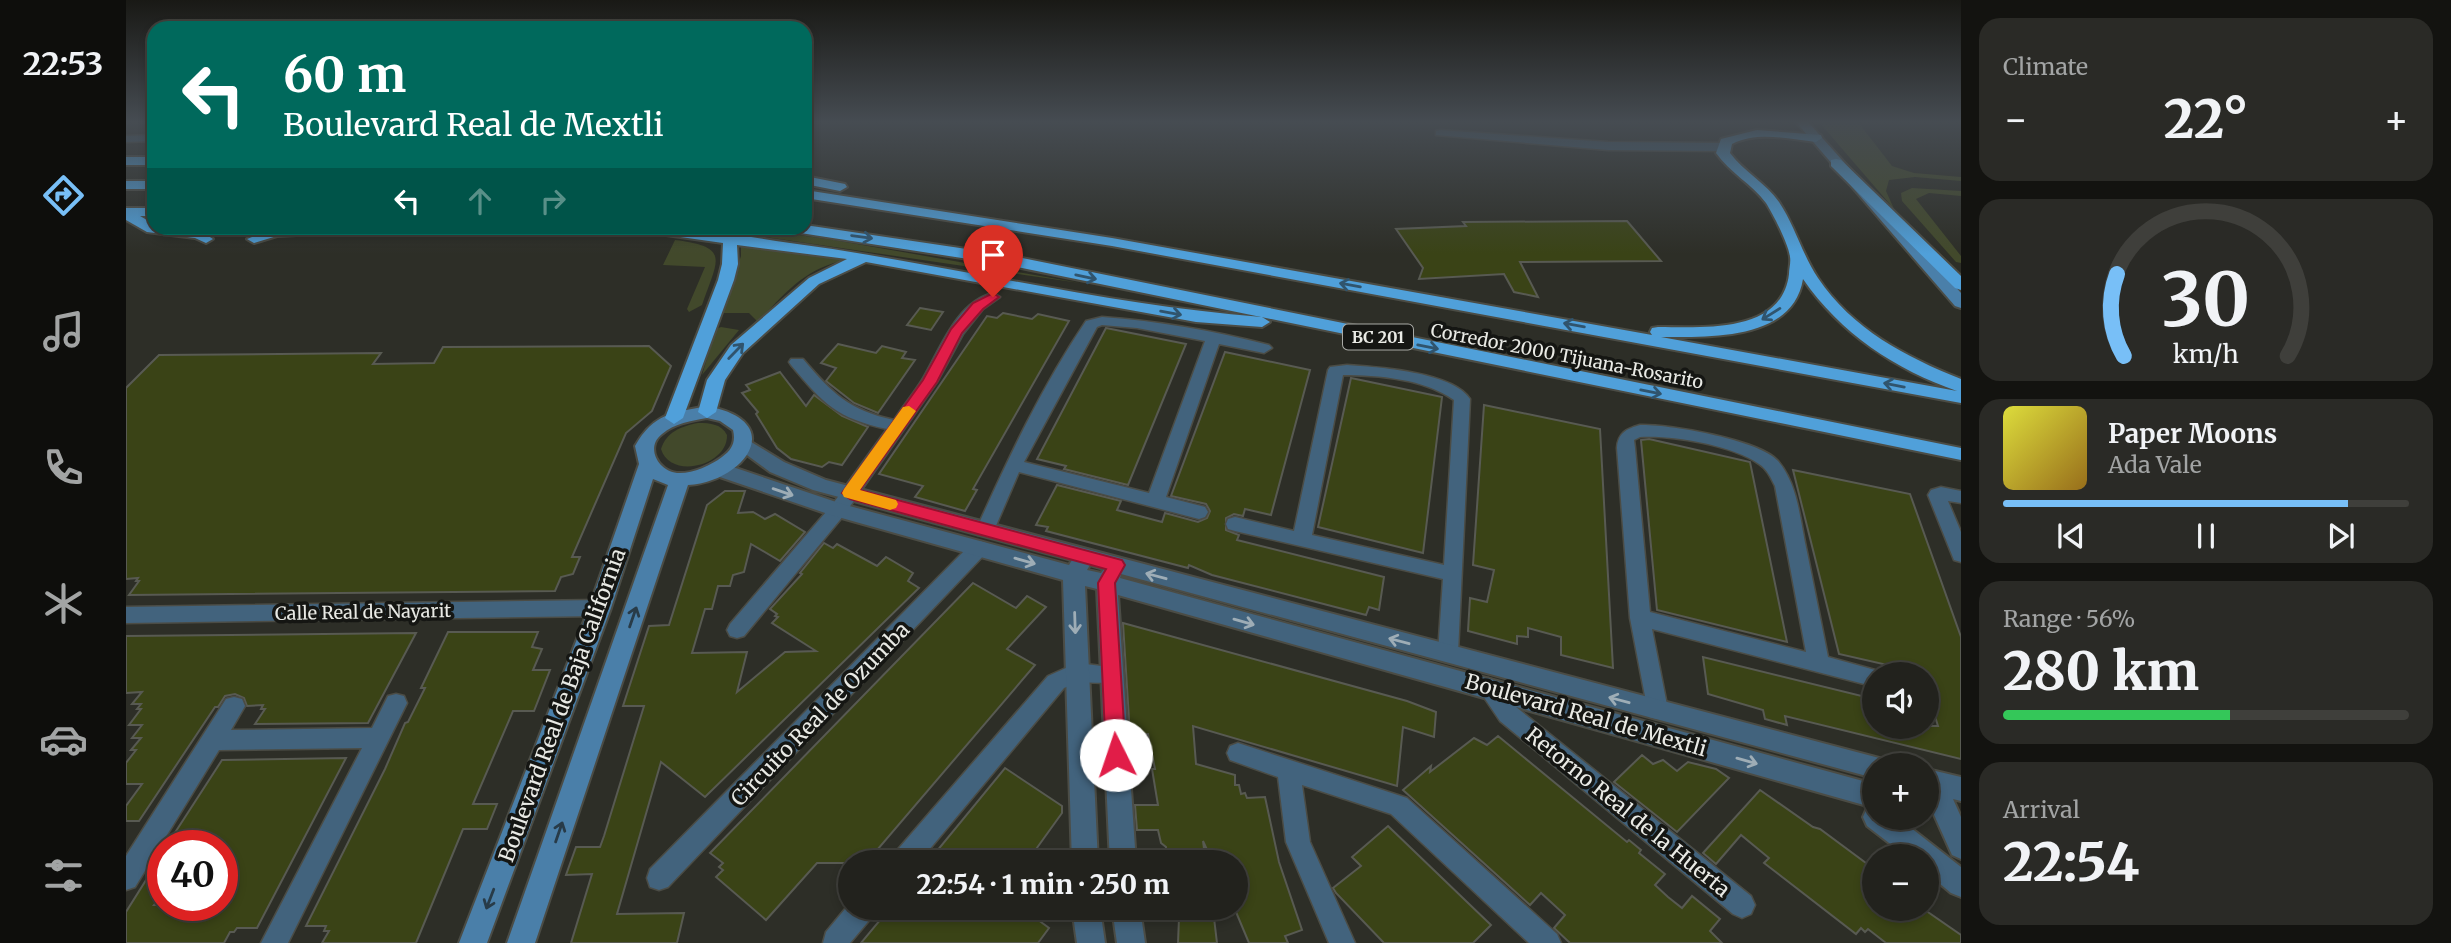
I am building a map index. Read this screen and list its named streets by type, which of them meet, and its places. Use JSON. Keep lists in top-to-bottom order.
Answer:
{
  "streets": {
    "highway": ["BC 201", "Corredor 2000 Tijuana-Rosarito"],
    "main road": ["Boulevard Real de Baja California"],
    "street": [
      "Calle Real de Nayarit",
      "Circuito Real de Ozumba",
      "Boulevard Real de Mextli",
      "Retorno Real de la Huerta"
    ]
  },
  "crossings": [
    ["Calle Real de Nayarit", "Boulevard Real de Baja California"],
    ["Boulevard Real de Baja California", "Boulevard Real de Mextli"],
    ["Circuito Real de Ozumba", "Boulevard Real de Mextli"],
    ["Boulevard Real de Mextli", "Retorno Real de la Huerta"]
  ],
  "page": {
    "tabs": "22:53",
    "tile": [
      "Climate",
      ["Range · 56%", "280 km"],
      ["Arrival", "22:54"]
    ],
    "turn": ["60 m", "Boulevard Real de Mextli"],
    "heat": ["−", "22°", "+"],
    "song": ["Paper Moons", "Ada Vale"],
    "map_buttons": ["+", "−"],
    "limit": "40",
    "trip": "22:54 · 1 min · 250 m",
    "gauge": ["30", "km/h"]
  }
}
